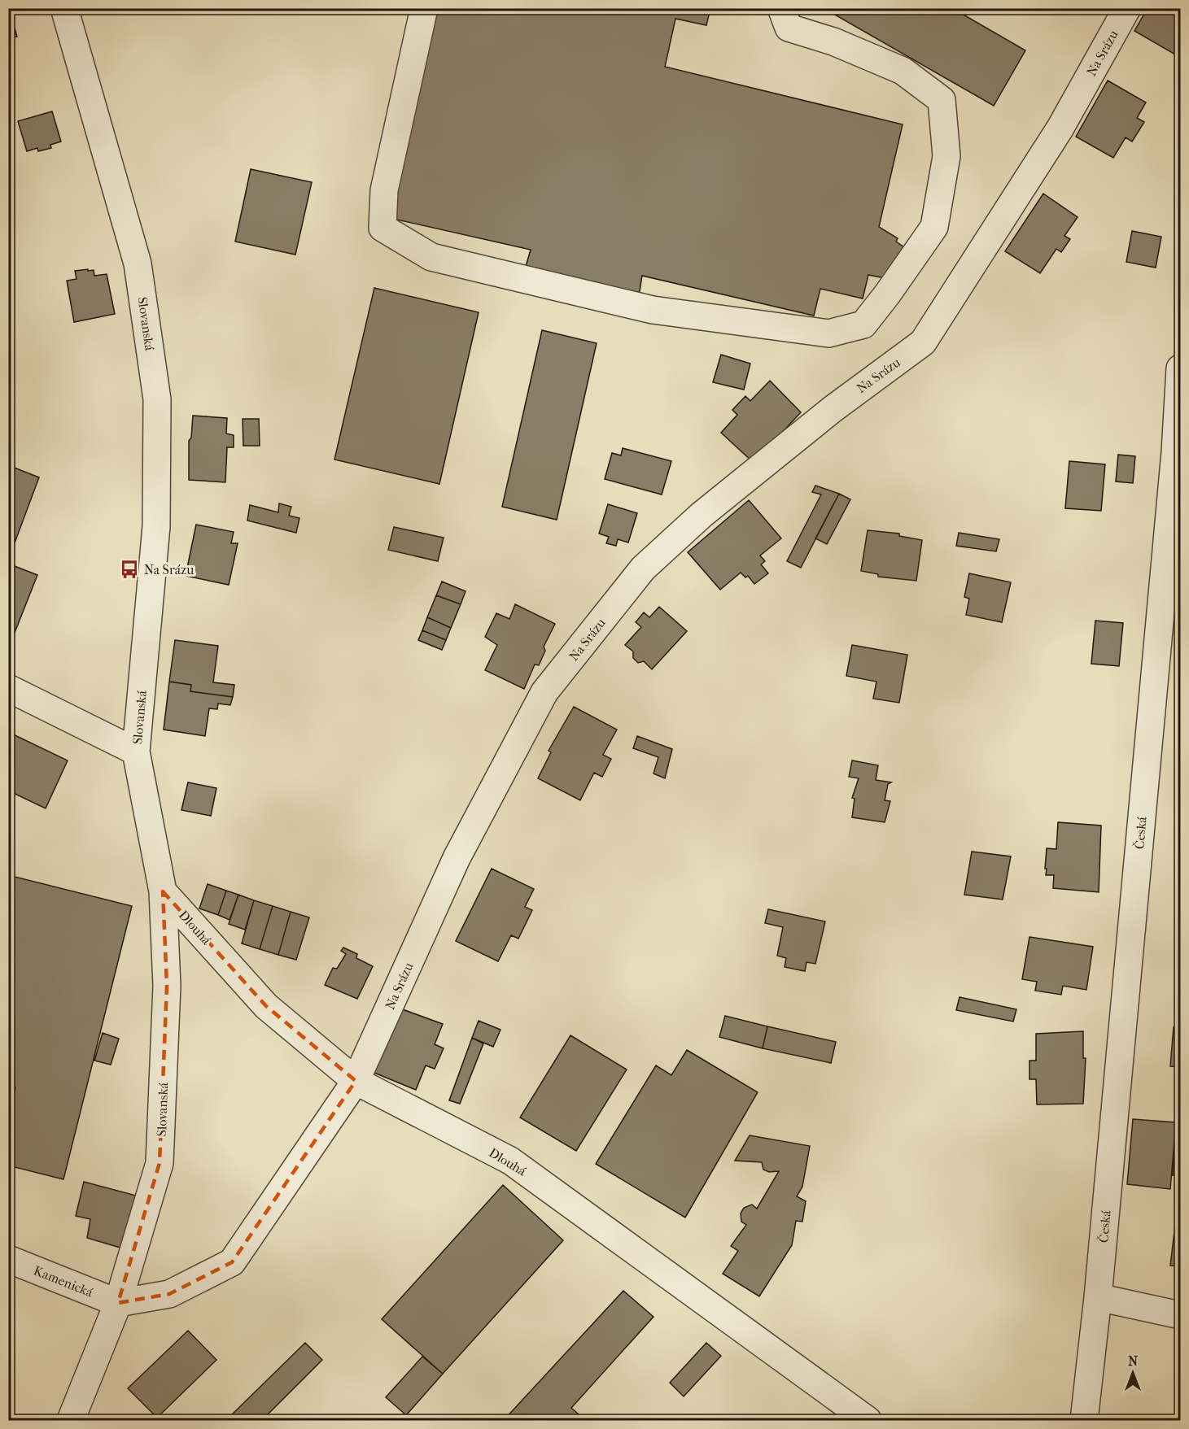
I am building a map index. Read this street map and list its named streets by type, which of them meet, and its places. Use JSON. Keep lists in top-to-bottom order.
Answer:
{
  "streets": {
    "street": [
      "Na Srázu",
      "Slovanská",
      "Česká",
      "Dlouhá",
      "Kamenická"
    ]
  },
  "crossings": [
    ["Na Srázu", "Slovanská"],
    ["Na Srázu", "Dlouhá"],
    ["Na Srázu", "Kamenická"],
    ["Slovanská", "Dlouhá"],
    ["Slovanská", "Kamenická"]
  ],
  "places": {
    "bus stop": ["Na Srázu"]
  },
  "north": "top"
}
